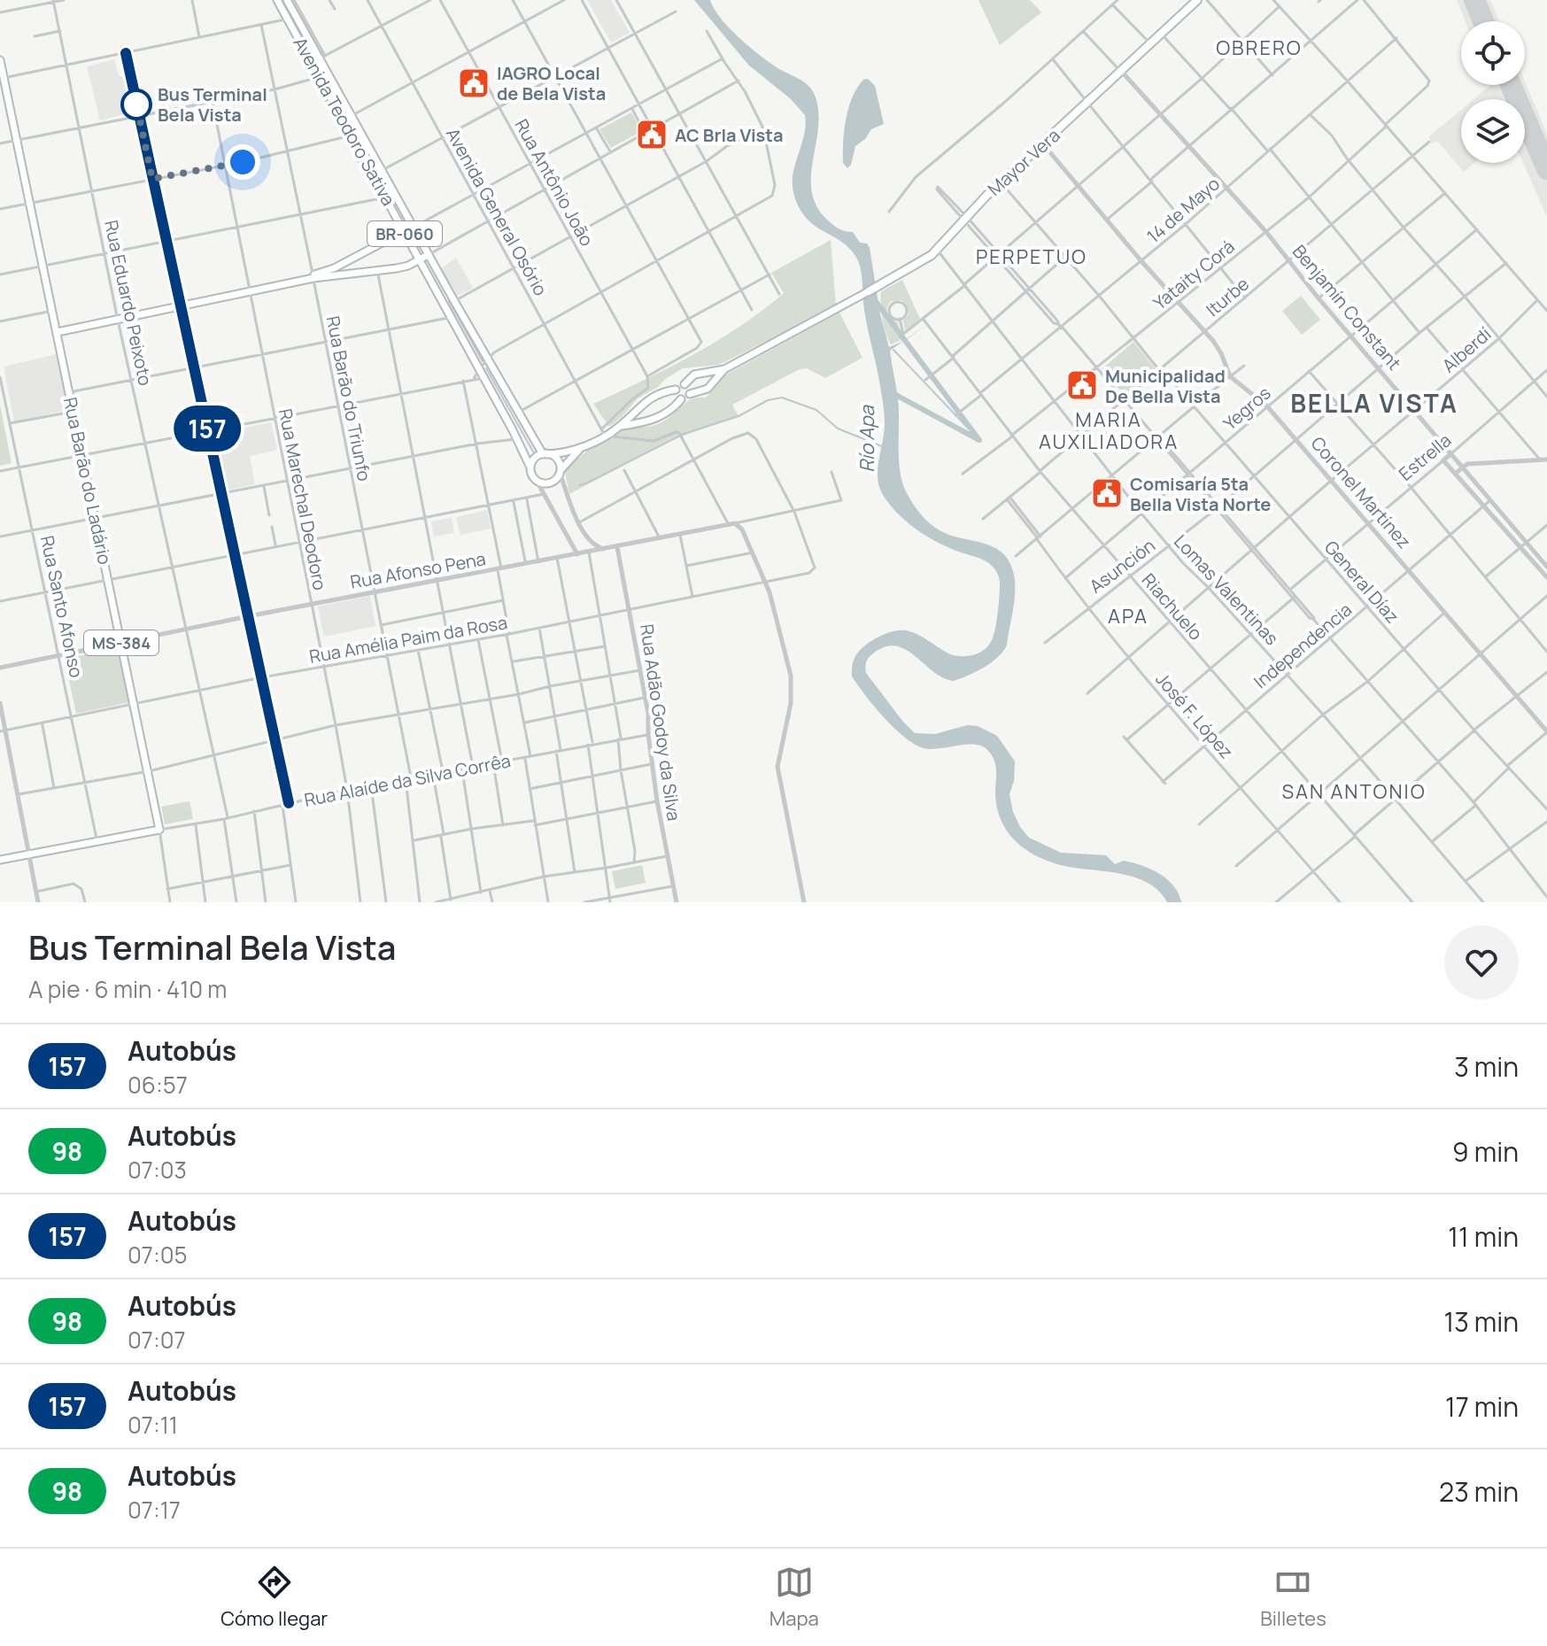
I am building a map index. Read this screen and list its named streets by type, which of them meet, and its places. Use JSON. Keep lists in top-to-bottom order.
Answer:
{
  "streets": {
    "highway": ["Mayor Vera"],
    "main road": [
      "Avenida Teodoro Sativa",
      "BR-060",
      "Rua Barão do Ladário",
      "MS-384",
      "Rua Alaíde da Silva Corrêa"
    ],
    "street": [
      "Rua Antônio João",
      "14 de Mayo",
      "Avenida General Osório",
      "Yataity Corá",
      "Iturbe",
      "Rua Eduardo Peixoto",
      "Benjamín Constant",
      "Alberdí",
      "Rua Barão do Triunfo",
      "Yegros",
      "Estrella",
      "Coronel Martínez",
      "Rua Marechal Deodoro",
      "Asunción",
      "Rua Afonso Pena",
      "General Díaz",
      "Lomas Valentinas",
      "Rua Santo Afonso",
      "Riachuelo",
      "Rua Amélia Paim da Rosa",
      "Independencia",
      "José F. López",
      "Rua Adão Godoy da Silva"
    ]
  },
  "crossings": [
    ["Avenida Teodoro Sativa", "BR-060"],
    ["Mayor Vera", "Benjamín Constant"],
    ["Mayor Vera", "Coronel Martínez"],
    ["Mayor Vera", "General Díaz"],
    ["Mayor Vera", "Lomas Valentinas"],
    ["14 de Mayo", "Yataity Corá"],
    ["14 de Mayo", "Benjamín Constant"],
    ["14 de Mayo", "Coronel Martínez"],
    ["14 de Mayo", "General Díaz"],
    ["14 de Mayo", "Lomas Valentinas"],
    ["14 de Mayo", "Riachuelo"],
    ["Yataity Corá", "Benjamín Constant"],
    ["Yataity Corá", "Coronel Martínez"],
    ["Yataity Corá", "General Díaz"],
    ["Yataity Corá", "Lomas Valentinas"],
    ["Yataity Corá", "Riachuelo"],
    ["Iturbe", "Benjamín Constant"],
    ["Iturbe", "Coronel Martínez"],
    ["Iturbe", "General Díaz"],
    ["Iturbe", "Lomas Valentinas"],
    ["Iturbe", "Riachuelo"],
    ["Iturbe", "José F. López"],
    ["Rua Eduardo Peixoto", "Rua Afonso Pena"],
    ["Rua Eduardo Peixoto", "Rua Amélia Paim da Rosa"],
    ["Rua Eduardo Peixoto", "Rua Alaíde da Silva Corrêa"],
    ["Benjamín Constant", "Alberdí"],
    ["Benjamín Constant", "Yegros"],
    ["Benjamín Constant", "Estrella"],
    ["Benjamín Constant", "Asunción"],
    ["Benjamín Constant", "Independencia"],
    ["Alberdí", "Coronel Martínez"],
    ["Alberdí", "General Díaz"],
    ["Alberdí", "Lomas Valentinas"],
    ["Alberdí", "Riachuelo"],
    ["Alberdí", "José F. López"],
    ["Rua Barão do Triunfo", "Rua Afonso Pena"],
    ["Rua Barão do Triunfo", "Rua Amélia Paim da Rosa"],
    ["Rua Barão do Triunfo", "Rua Alaíde da Silva Corrêa"],
    ["Yegros", "Coronel Martínez"],
    ["Yegros", "General Díaz"],
    ["Yegros", "Lomas Valentinas"],
    ["Yegros", "Riachuelo"],
    ["Yegros", "José F. López"],
    ["Estrella", "Coronel Martínez"],
    ["Estrella", "General Díaz"],
    ["Rua Barão do Ladário", "Rua Afonso Pena"],
    ["Rua Barão do Ladário", "Rua Amélia Paim da Rosa"],
    ["Rua Barão do Ladário", "Rua Alaíde da Silva Corrêa"],
    ["Coronel Martínez", "Asunción"],
    ["Coronel Martínez", "Independencia"],
    ["Rua Marechal Deodoro", "Rua Afonso Pena"],
    ["Rua Marechal Deodoro", "Rua Amélia Paim da Rosa"],
    ["Rua Marechal Deodoro", "Rua Alaíde da Silva Corrêa"],
    ["Asunción", "General Díaz"],
    ["Asunción", "Lomas Valentinas"],
    ["Asunción", "Riachuelo"],
    ["Asunción", "José F. López"],
    ["Rua Afonso Pena", "Rua Santo Afonso"],
    ["Rua Afonso Pena", "Rua Amélia Paim da Rosa"],
    ["Rua Afonso Pena", "Rua Adão Godoy da Silva"],
    ["General Díaz", "Independencia"],
    ["Lomas Valentinas", "Independencia"],
    ["Rua Santo Afonso", "Rua Amélia Paim da Rosa"],
    ["Rua Santo Afonso", "Rua Alaíde da Silva Corrêa"],
    ["Riachuelo", "Independencia"],
    ["Rua Amélia Paim da Rosa", "Rua Adão Godoy da Silva"],
    ["Independencia", "José F. López"],
    ["Rua Adão Godoy da Silva", "Rua Alaíde da Silva Corrêa"]
  ],
  "districts": [
    "OBRERO",
    "PERPETUO",
    "BELLA VISTA",
    "MARIA AUXILIADORA",
    "APA",
    "SAN ANTONIO"
  ],
  "water": ["Río Apa"],
  "places": {
    "public building": [
      "IAGRO Local de Bela Vista",
      "AC Brla Vista",
      "Municipalidad De Bella Vista",
      "Comisaría 5ta Bella Vista Norte"
    ],
    "other": ["Bus Terminal Bela Vista"]
  },
  "lines": ["bus line 157"],
  "page": {
    "on_map": "157",
    "heading": ["Bus Terminal Bela Vista", "A pie · 6 min · 410 m"],
    "list": [
      {
        "mark": "157",
        "name": "Autobús",
        "note": "06:57",
        "value": "3 min"
      },
      {
        "mark": "98",
        "name": "Autobús",
        "note": "07:03",
        "value": "9 min"
      },
      {
        "mark": "157",
        "name": "Autobús",
        "note": "07:05",
        "value": "11 min"
      },
      {
        "mark": "98",
        "name": "Autobús",
        "note": "07:07",
        "value": "13 min"
      },
      {
        "mark": "157",
        "name": "Autobús",
        "note": "07:11",
        "value": "17 min"
      },
      {
        "mark": "98",
        "name": "Autobús",
        "note": "07:17",
        "value": "23 min"
      }
    ],
    "tabs": ["Cómo llegar", "Mapa", "Billetes"]
  }
}
